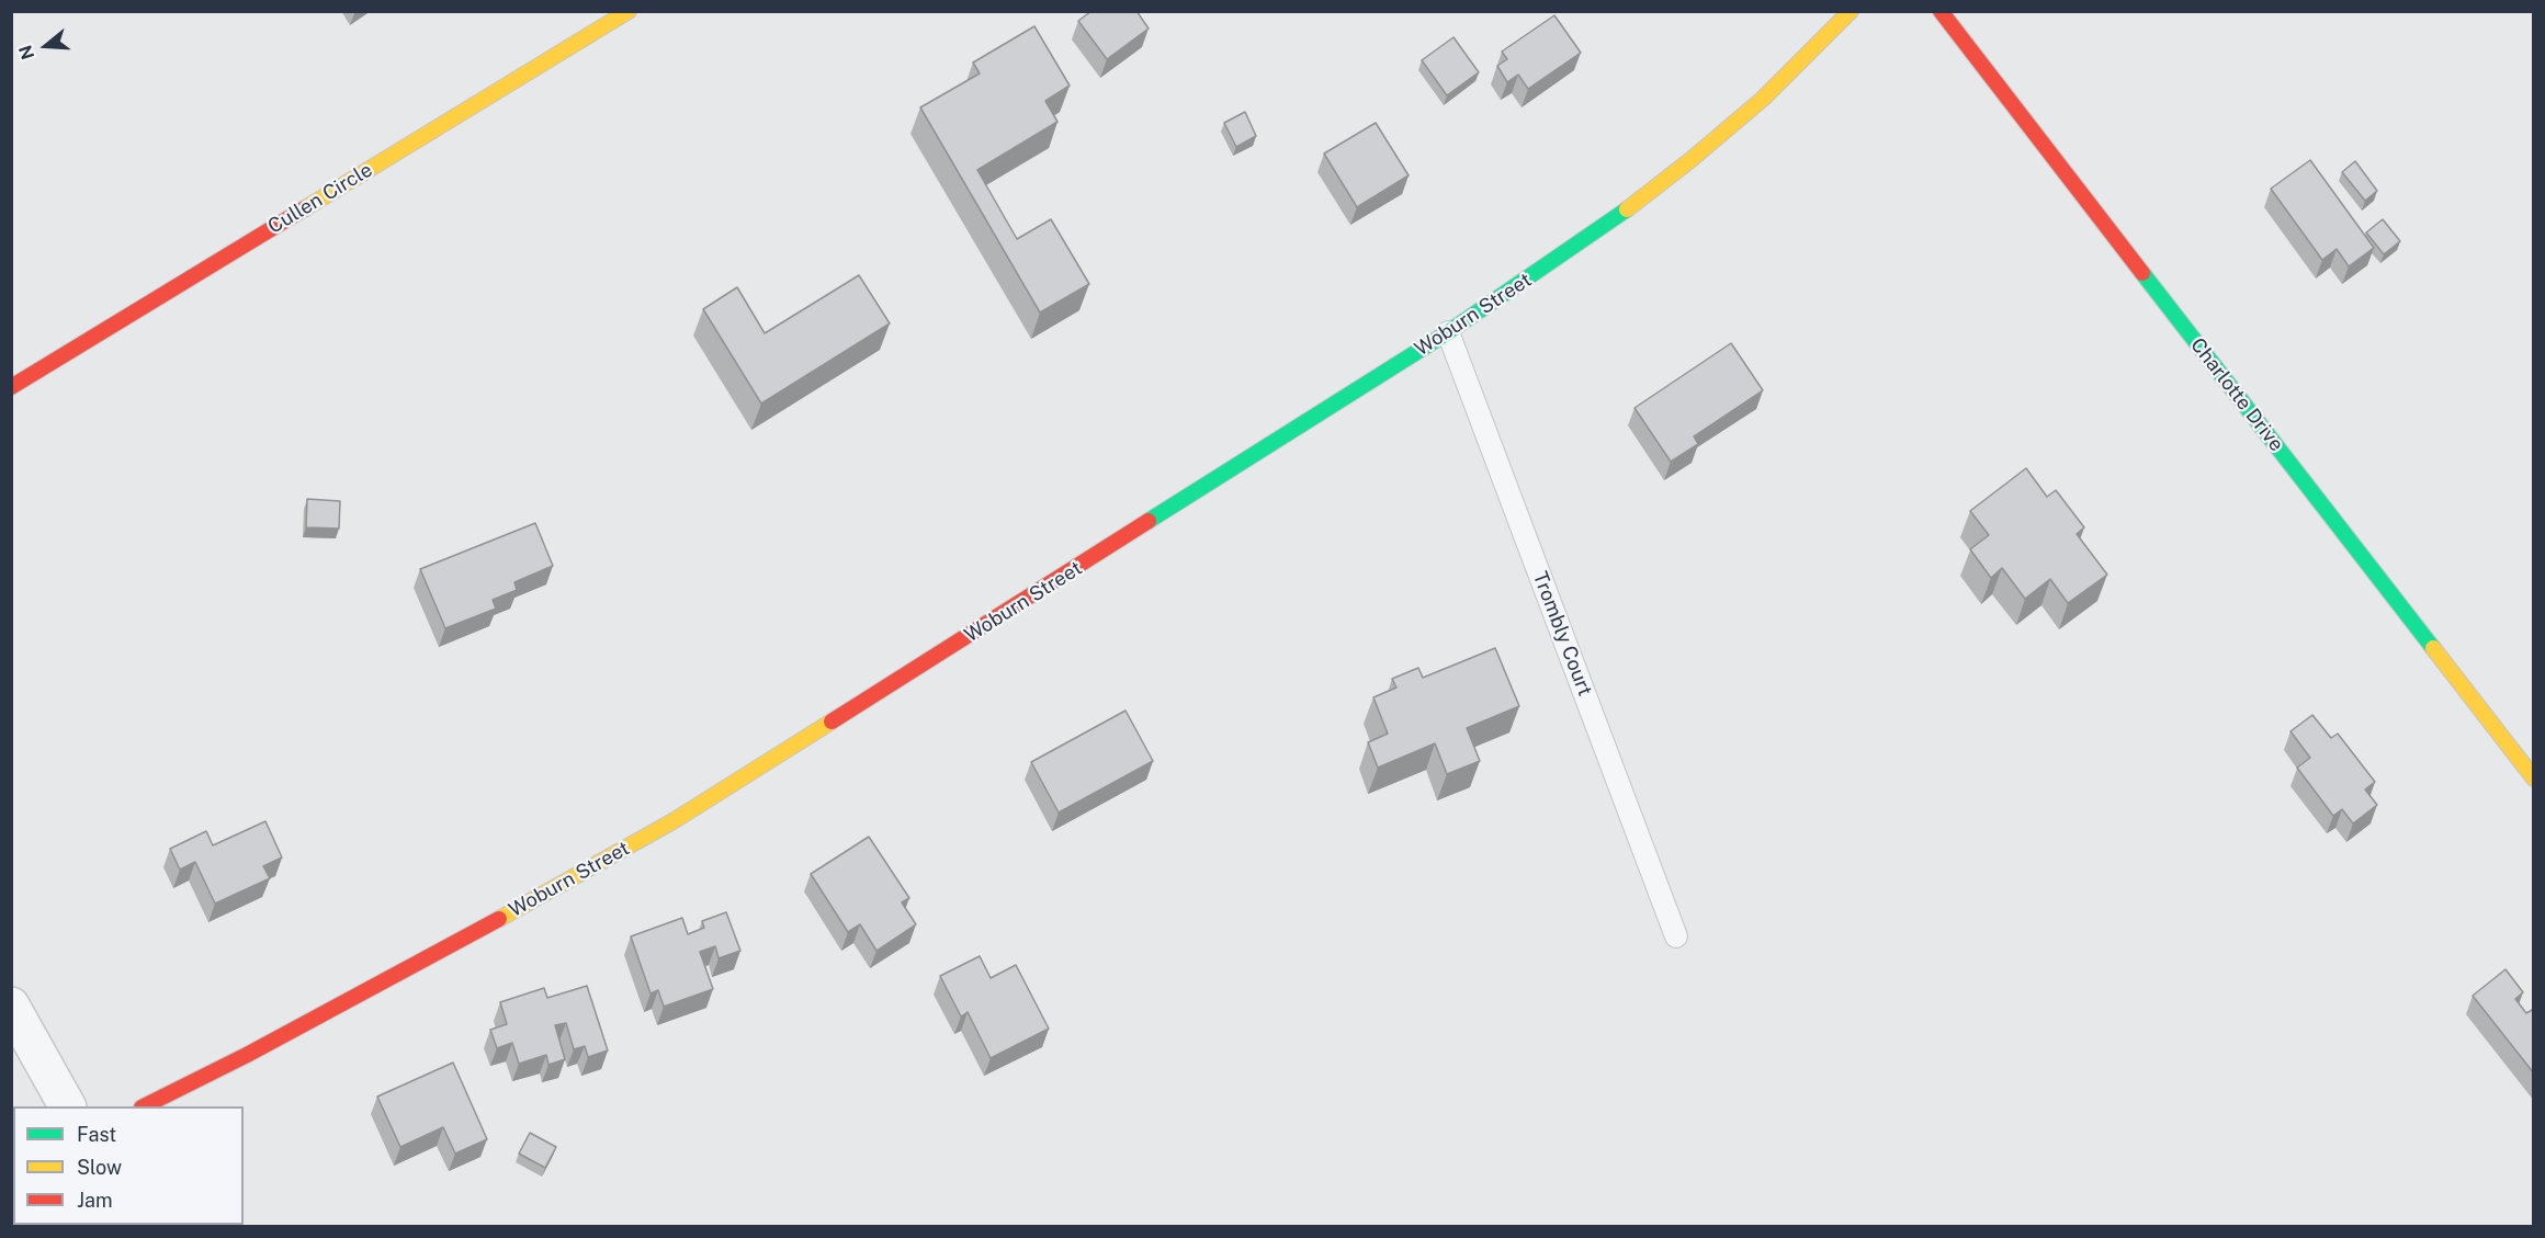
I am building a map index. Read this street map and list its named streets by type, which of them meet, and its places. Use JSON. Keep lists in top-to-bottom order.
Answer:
{
  "streets": {
    "street": ["Cullen Circle", "Woburn Street", "Charlotte Drive"],
    "lane": ["Trombly Court"]
  },
  "crossings": [
    ["Woburn Street", "Trombly Court"]
  ],
  "legend": ["Fast", "Slow", "Jam"],
  "north": "left"
}
